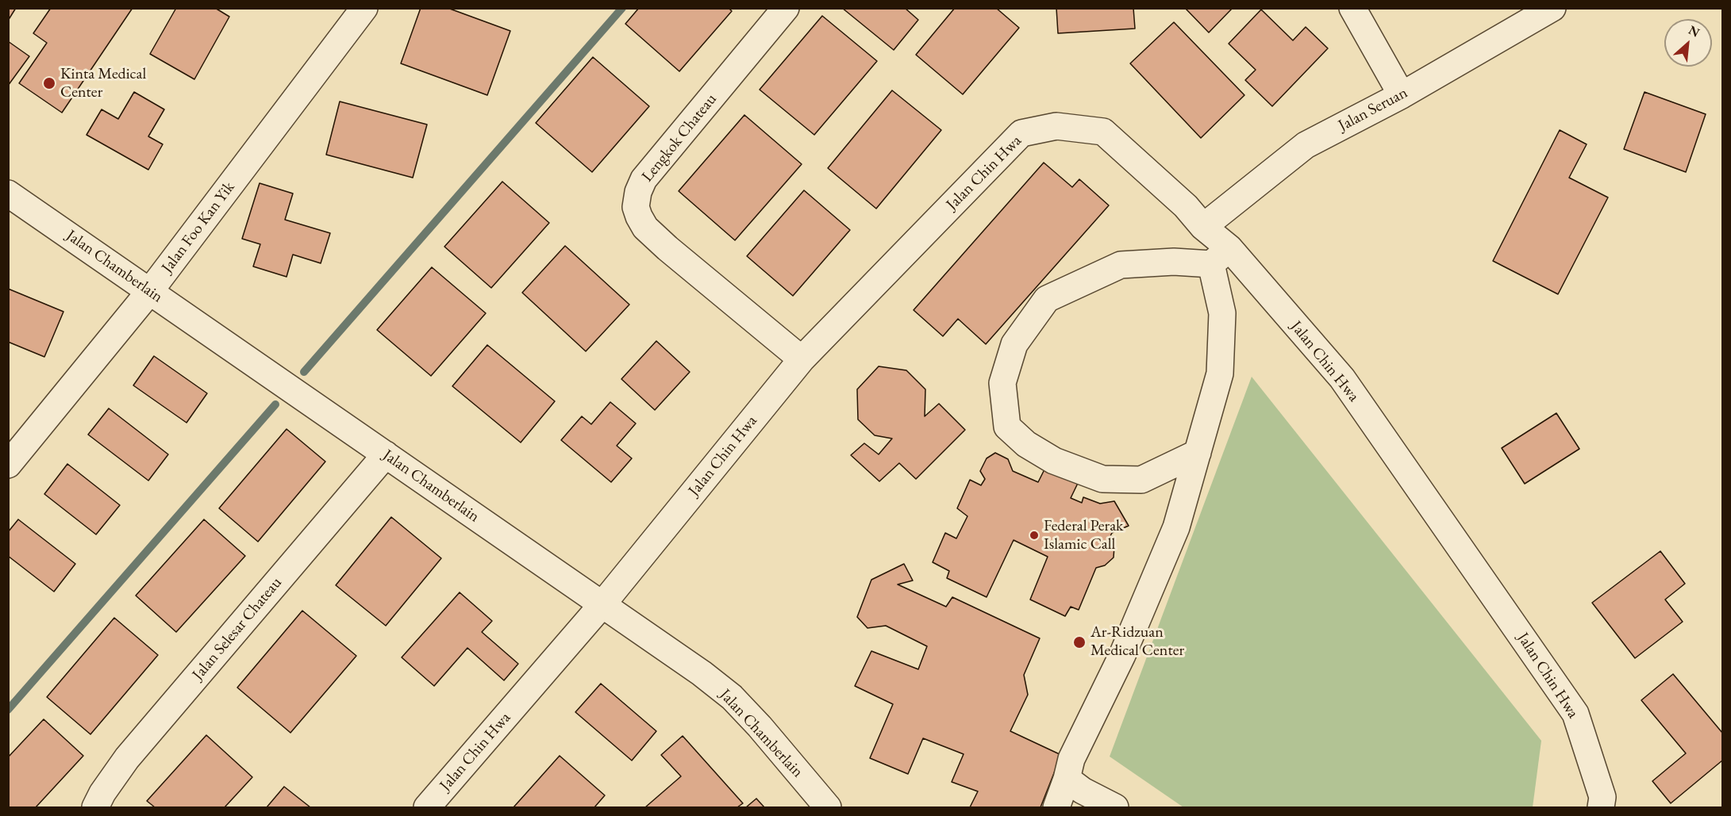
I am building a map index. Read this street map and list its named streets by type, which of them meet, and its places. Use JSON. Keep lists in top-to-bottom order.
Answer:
{
  "streets": {
    "street": [
      "Jalan Seruan",
      "Lengkok Chateau",
      "Jalan Chin Hwa",
      "Jalan Foo Kan Yik",
      "Jalan Chamberlain",
      "Jalan Selesar Chateau"
    ]
  },
  "crossings": [
    ["Jalan Seruan", "Jalan Chin Hwa"],
    ["Lengkok Chateau", "Jalan Chin Hwa"],
    ["Jalan Chin Hwa", "Jalan Chamberlain"],
    ["Jalan Foo Kan Yik", "Jalan Chamberlain"],
    ["Jalan Chamberlain", "Jalan Selesar Chateau"]
  ],
  "places": ["Kinta Medical Center", "Federal Perak Islamic Call", "Ar-Ridzuan Medical Center"],
  "north": "top right"
}
